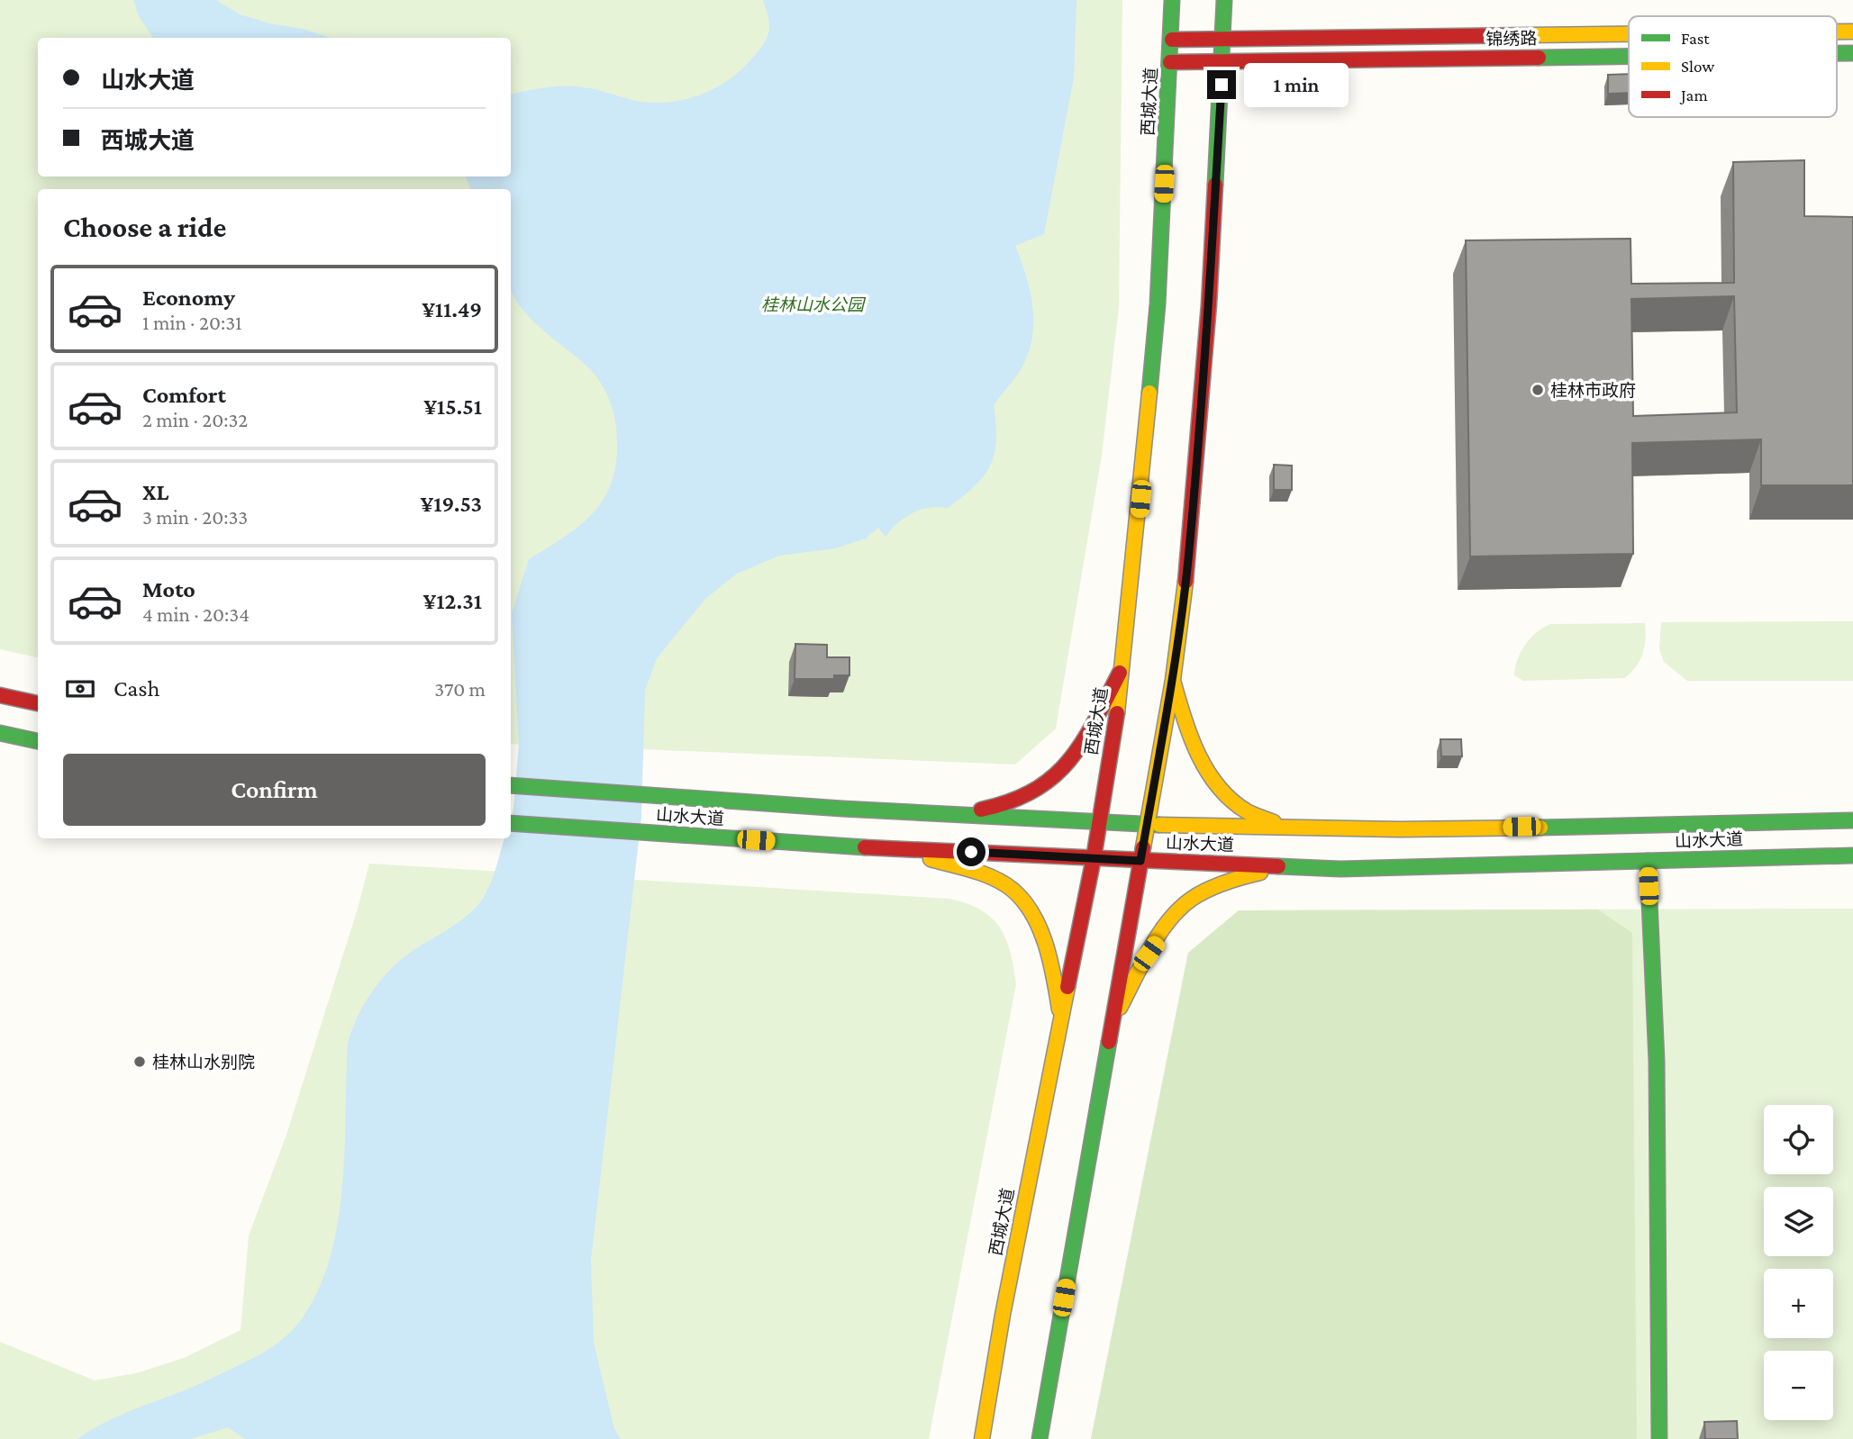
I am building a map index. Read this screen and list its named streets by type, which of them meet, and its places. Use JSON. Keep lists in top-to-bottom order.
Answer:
{
  "streets": {
    "main road": ["锦绣路", "西城大道", "山水大道"]
  },
  "crossings": [
    ["锦绣路", "西城大道"],
    ["西城大道", "山水大道"]
  ],
  "parks": ["桂林山水公园"],
  "places": ["桂林市政府", "桂林山水别院"],
  "legend": ["Fast", "Slow", "Jam"],
  "page": {
    "banner": ["山水大道", "西城大道"],
    "bubble": "1 min",
    "heading": "Choose a ride",
    "list": [
      {
        "name": "Economy",
        "note": "1 min · 20:31",
        "value": "¥11.49"
      },
      {
        "name": "Comfort",
        "note": "2 min · 20:32",
        "value": "¥15.51"
      },
      {
        "name": "XL",
        "note": "3 min · 20:33",
        "value": "¥19.53"
      },
      {
        "name": "Moto",
        "note": "4 min · 20:34",
        "value": "¥12.31"
      }
    ],
    "pay": ["Cash", "370 m"],
    "buttons": "Confirm",
    "map_buttons": ["+", "−"]
  }
}
